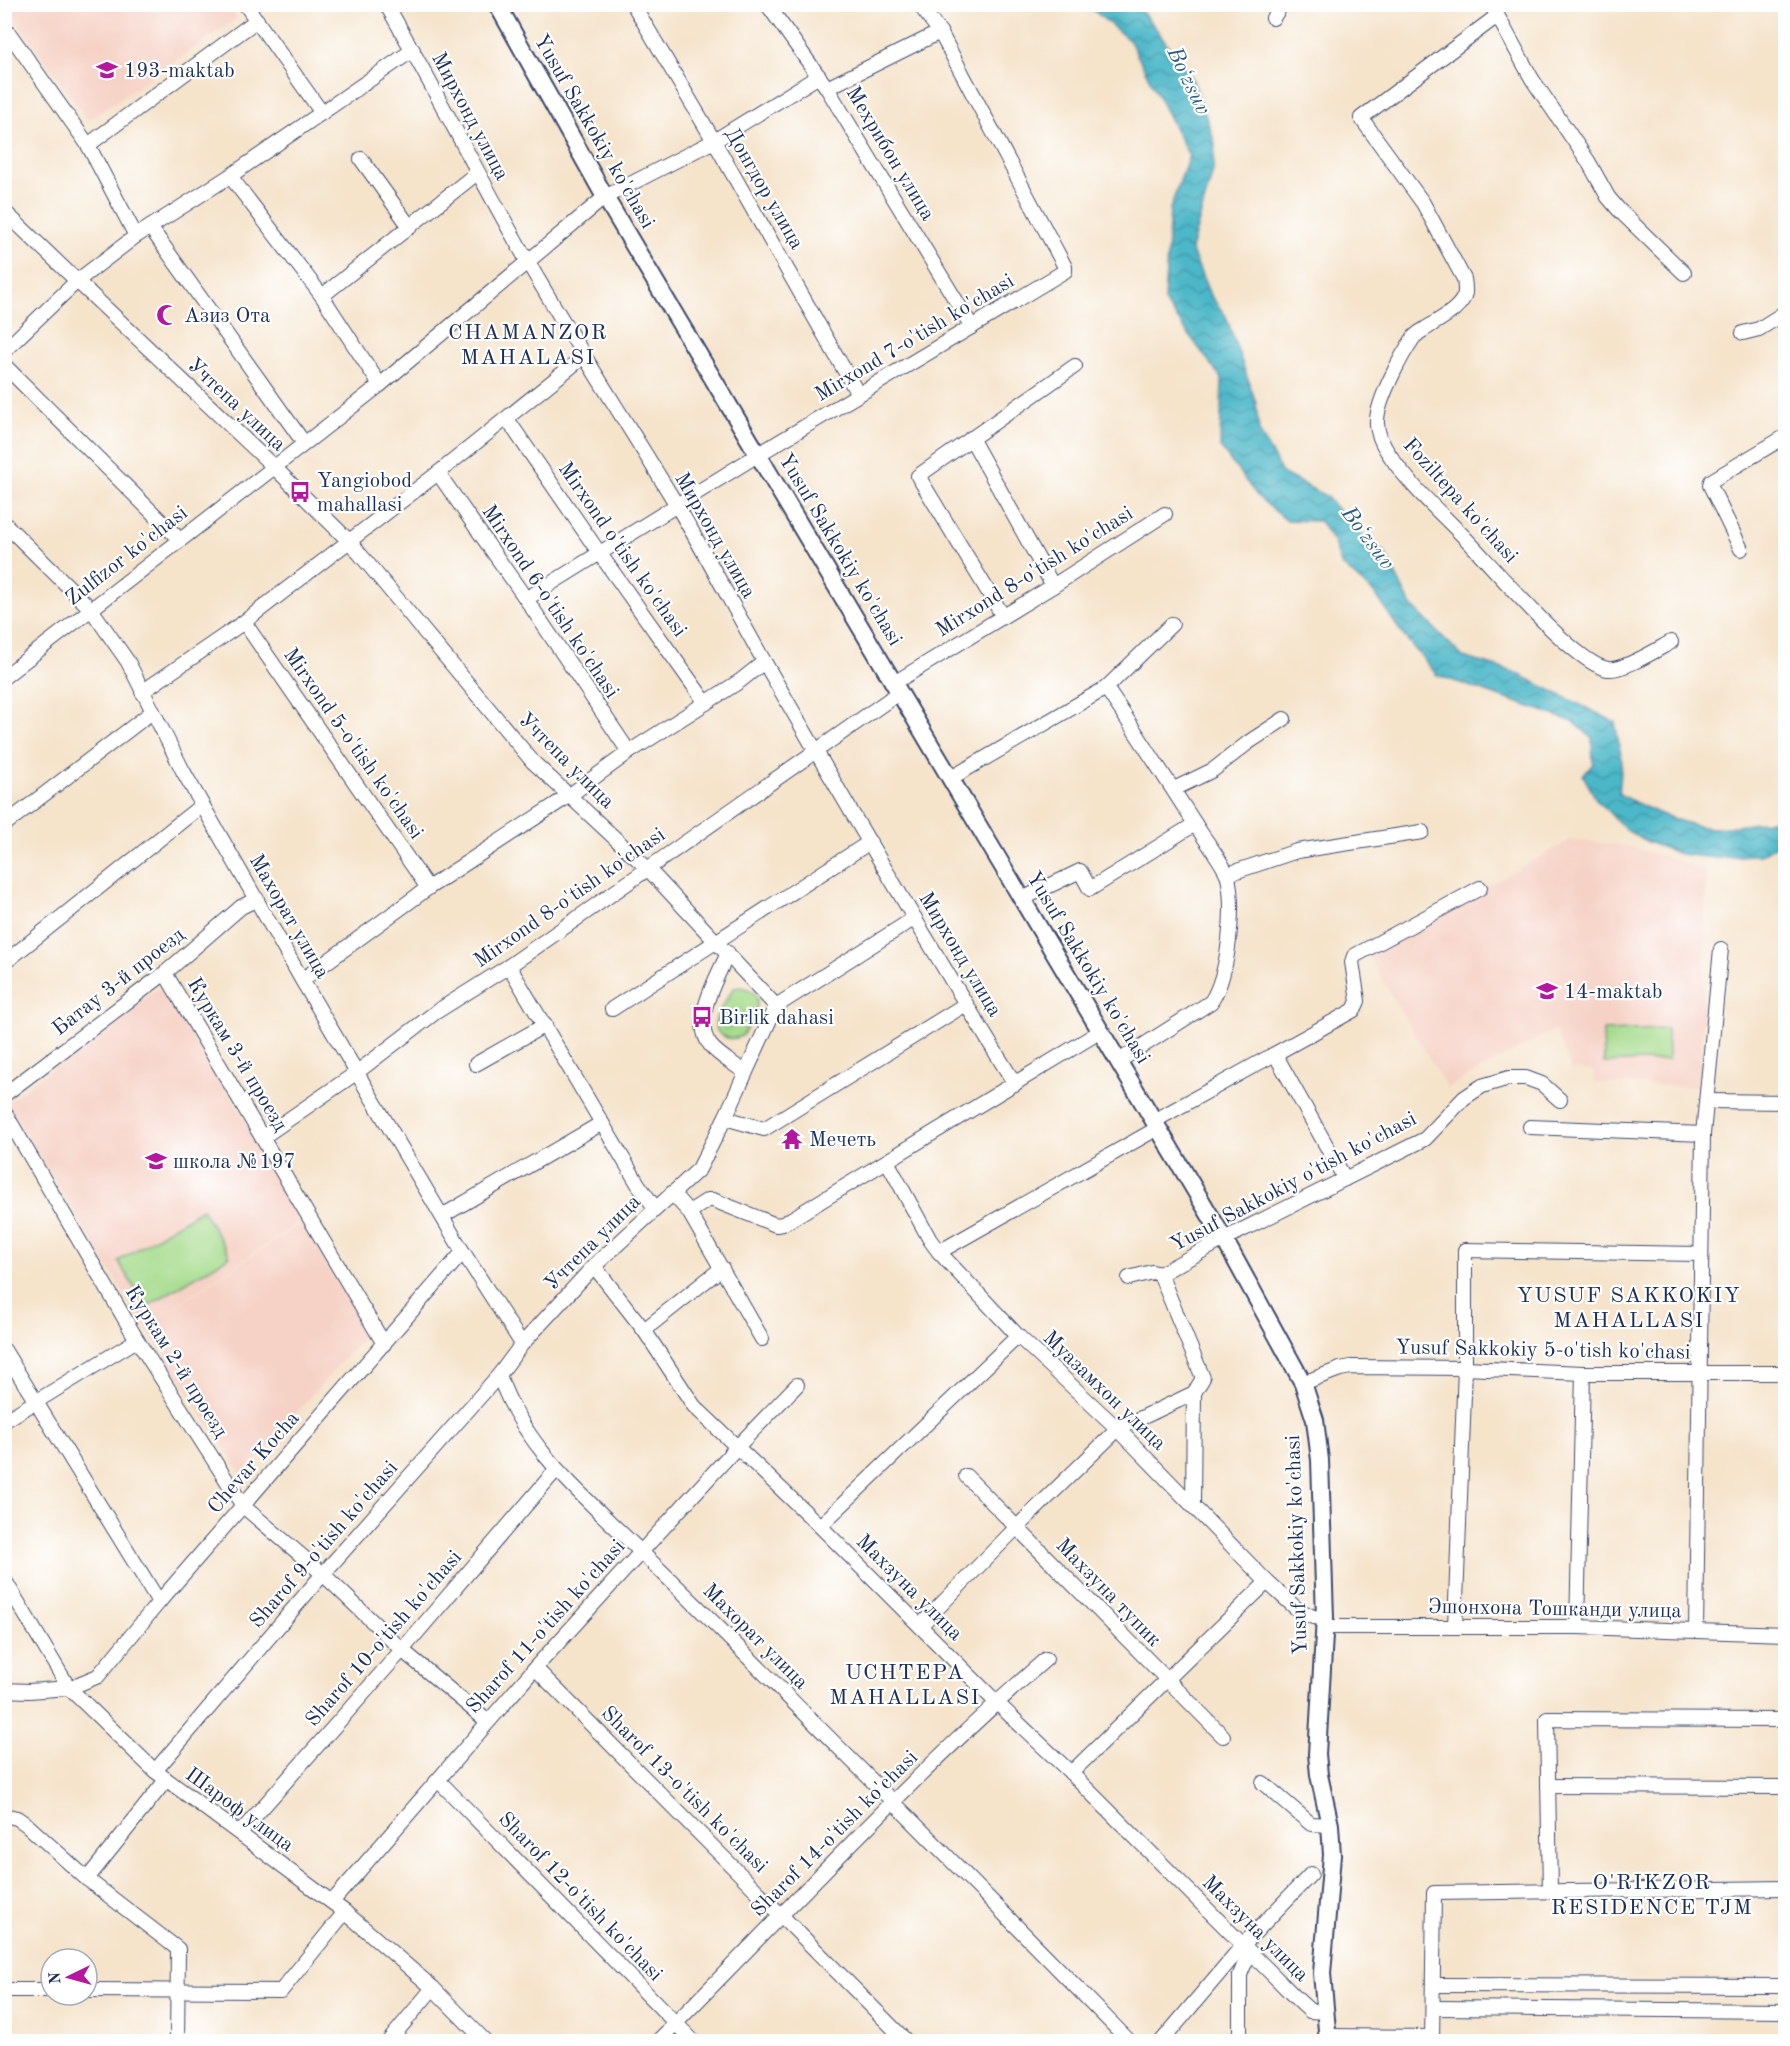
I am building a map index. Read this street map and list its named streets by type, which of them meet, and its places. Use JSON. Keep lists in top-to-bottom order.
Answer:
{
  "streets": {
    "main road": ["Yusuf Sakkokiy ko'chasi"],
    "street": [
      "Мирхонд улица",
      "Мехрибон улица",
      "Донгдор улица",
      "Mirxond 7-o'tish ko'chasi",
      "Учтепа улица",
      "Foziltepa ko'chasi",
      "Mirxond o'tish ko'chasi",
      "Zulfizor ko'chasi",
      "Mirxond 8-o'tish ko'chasi",
      "Mirxond 6-o'tish ko'chasi",
      "Mirxond 5-o'tish ko'chasi",
      "Махорат улица",
      "Батау 3-й проезд",
      "Куркам 3-й проезд",
      "Yusuf Sakkokiy o'tish ko'chasi",
      "Yusuf Sakkokiy 5-o'tish ko'chasi",
      "Куркам 2-й проезд",
      "Муазамхон улица",
      "Chevar Kocha",
      "Sharof 9-o'tish ko'chasi",
      "Махзуна улица",
      "Махзуна тупик",
      "Эшонхона Тошканди улица",
      "Sharof 11-o'tish ko'chasi",
      "Sharof 10-o'tish ko'chasi",
      "Sharof 13-o'tish ko'chasi",
      "Шароф улица",
      "Sharof 14-o'tish ko'chasi",
      "Sharof 12-o'tish ko'chasi"
    ]
  },
  "crossings": [
    ["Мирхонд улица", "Mirxond 7-o'tish ko'chasi"],
    ["Мирхонд улица", "Zulfizor ko'chasi"],
    ["Мирхонд улица", "Mirxond 8-o'tish ko'chasi"],
    ["Yusuf Sakkokiy ko'chasi", "Mirxond 7-o'tish ko'chasi"],
    ["Yusuf Sakkokiy ko'chasi", "Zulfizor ko'chasi"],
    ["Yusuf Sakkokiy ko'chasi", "Mirxond 8-o'tish ko'chasi"],
    ["Yusuf Sakkokiy ko'chasi", "Yusuf Sakkokiy o'tish ko'chasi"],
    ["Yusuf Sakkokiy ko'chasi", "Yusuf Sakkokiy 5-o'tish ko'chasi"],
    ["Yusuf Sakkokiy ko'chasi", "Муазамхон улица"],
    ["Yusuf Sakkokiy ko'chasi", "Махзуна улица"],
    ["Yusuf Sakkokiy ko'chasi", "Эшонхона Тошканди улица"],
    ["Мехрибон улица", "Mirxond 7-o'tish ko'chasi"],
    ["Мехрибон улица", "Zulfizor ko'chasi"],
    ["Донгдор улица", "Mirxond 7-o'tish ko'chasi"],
    ["Донгдор улица", "Zulfizor ko'chasi"],
    ["Mirxond 7-o'tish ko'chasi", "Mirxond o'tish ko'chasi"],
    ["Mirxond 7-o'tish ko'chasi", "Zulfizor ko'chasi"],
    ["Mirxond 7-o'tish ko'chasi", "Mirxond 6-o'tish ko'chasi"],
    ["Учтепа улица", "Zulfizor ko'chasi"],
    ["Учтепа улица", "Mirxond 8-o'tish ko'chasi"],
    ["Учтепа улица", "Махорат улица"],
    ["Учтепа улица", "Sharof 9-o'tish ko'chasi"],
    ["Учтепа улица", "Махзуна улица"],
    ["Zulfizor ko'chasi", "Махорат улица"],
    ["Mirxond 8-o'tish ko'chasi", "Махорат улица"],
    ["Mirxond 8-o'tish ko'chasi", "Куркам 3-й проезд"],
    ["Махорат улица", "Батау 3-й проезд"],
    ["Махорат улица", "Chevar Kocha"],
    ["Махорат улица", "Sharof 9-o'tish ko'chasi"],
    ["Махорат улица", "Sharof 11-o'tish ko'chasi"],
    ["Махорат улица", "Sharof 10-o'tish ko'chasi"],
    ["Махорат улица", "Sharof 14-o'tish ko'chasi"],
    ["Батау 3-й проезд", "Куркам 3-й проезд"],
    ["Куркам 3-й проезд", "Chevar Kocha"],
    ["Куркам 2-й проезд", "Chevar Kocha"],
    ["Куркам 2-й проезд", "Sharof 9-o'tish ko'chasi"],
    ["Куркам 2-й проезд", "Sharof 11-o'tish ko'chasi"],
    ["Куркам 2-й проезд", "Sharof 10-o'tish ko'chasi"],
    ["Муазамхон улица", "Эшонхона Тошканди улица"],
    ["Chevar Kocha", "Шароф улица"],
    ["Sharof 9-o'tish ko'chasi", "Шароф улица"],
    ["Махзуна улица", "Sharof 11-o'tish ko'chasi"],
    ["Махзуна улица", "Sharof 14-o'tish ko'chasi"],
    ["Sharof 11-o'tish ko'chasi", "Sharof 13-o'tish ko'chasi"],
    ["Sharof 11-o'tish ko'chasi", "Шароф улица"],
    ["Sharof 11-o'tish ko'chasi", "Sharof 12-o'tish ko'chasi"],
    ["Sharof 10-o'tish ko'chasi", "Шароф улица"],
    ["Sharof 13-o'tish ko'chasi", "Sharof 14-o'tish ko'chasi"],
    ["Sharof 14-o'tish ko'chasi", "Sharof 12-o'tish ko'chasi"]
  ],
  "districts": [
    "CHAMANZOR MAHALASI",
    "YUSUF SAKKOKIY MAHALLASI",
    "UCHTEPA MAHALLASI",
    "O'RIKZOR RESIDENCE TJM"
  ],
  "water": ["Boʻzsuv"],
  "places": {
    "school or university": ["193-maktab", "14-maktab", "школа №197"],
    "mosque": ["Азиз Ота"],
    "bus stop": ["Yangiobod mahallasi", "Birlik dahasi"],
    "temple": ["Мечеть"]
  },
  "north": "left"
}
